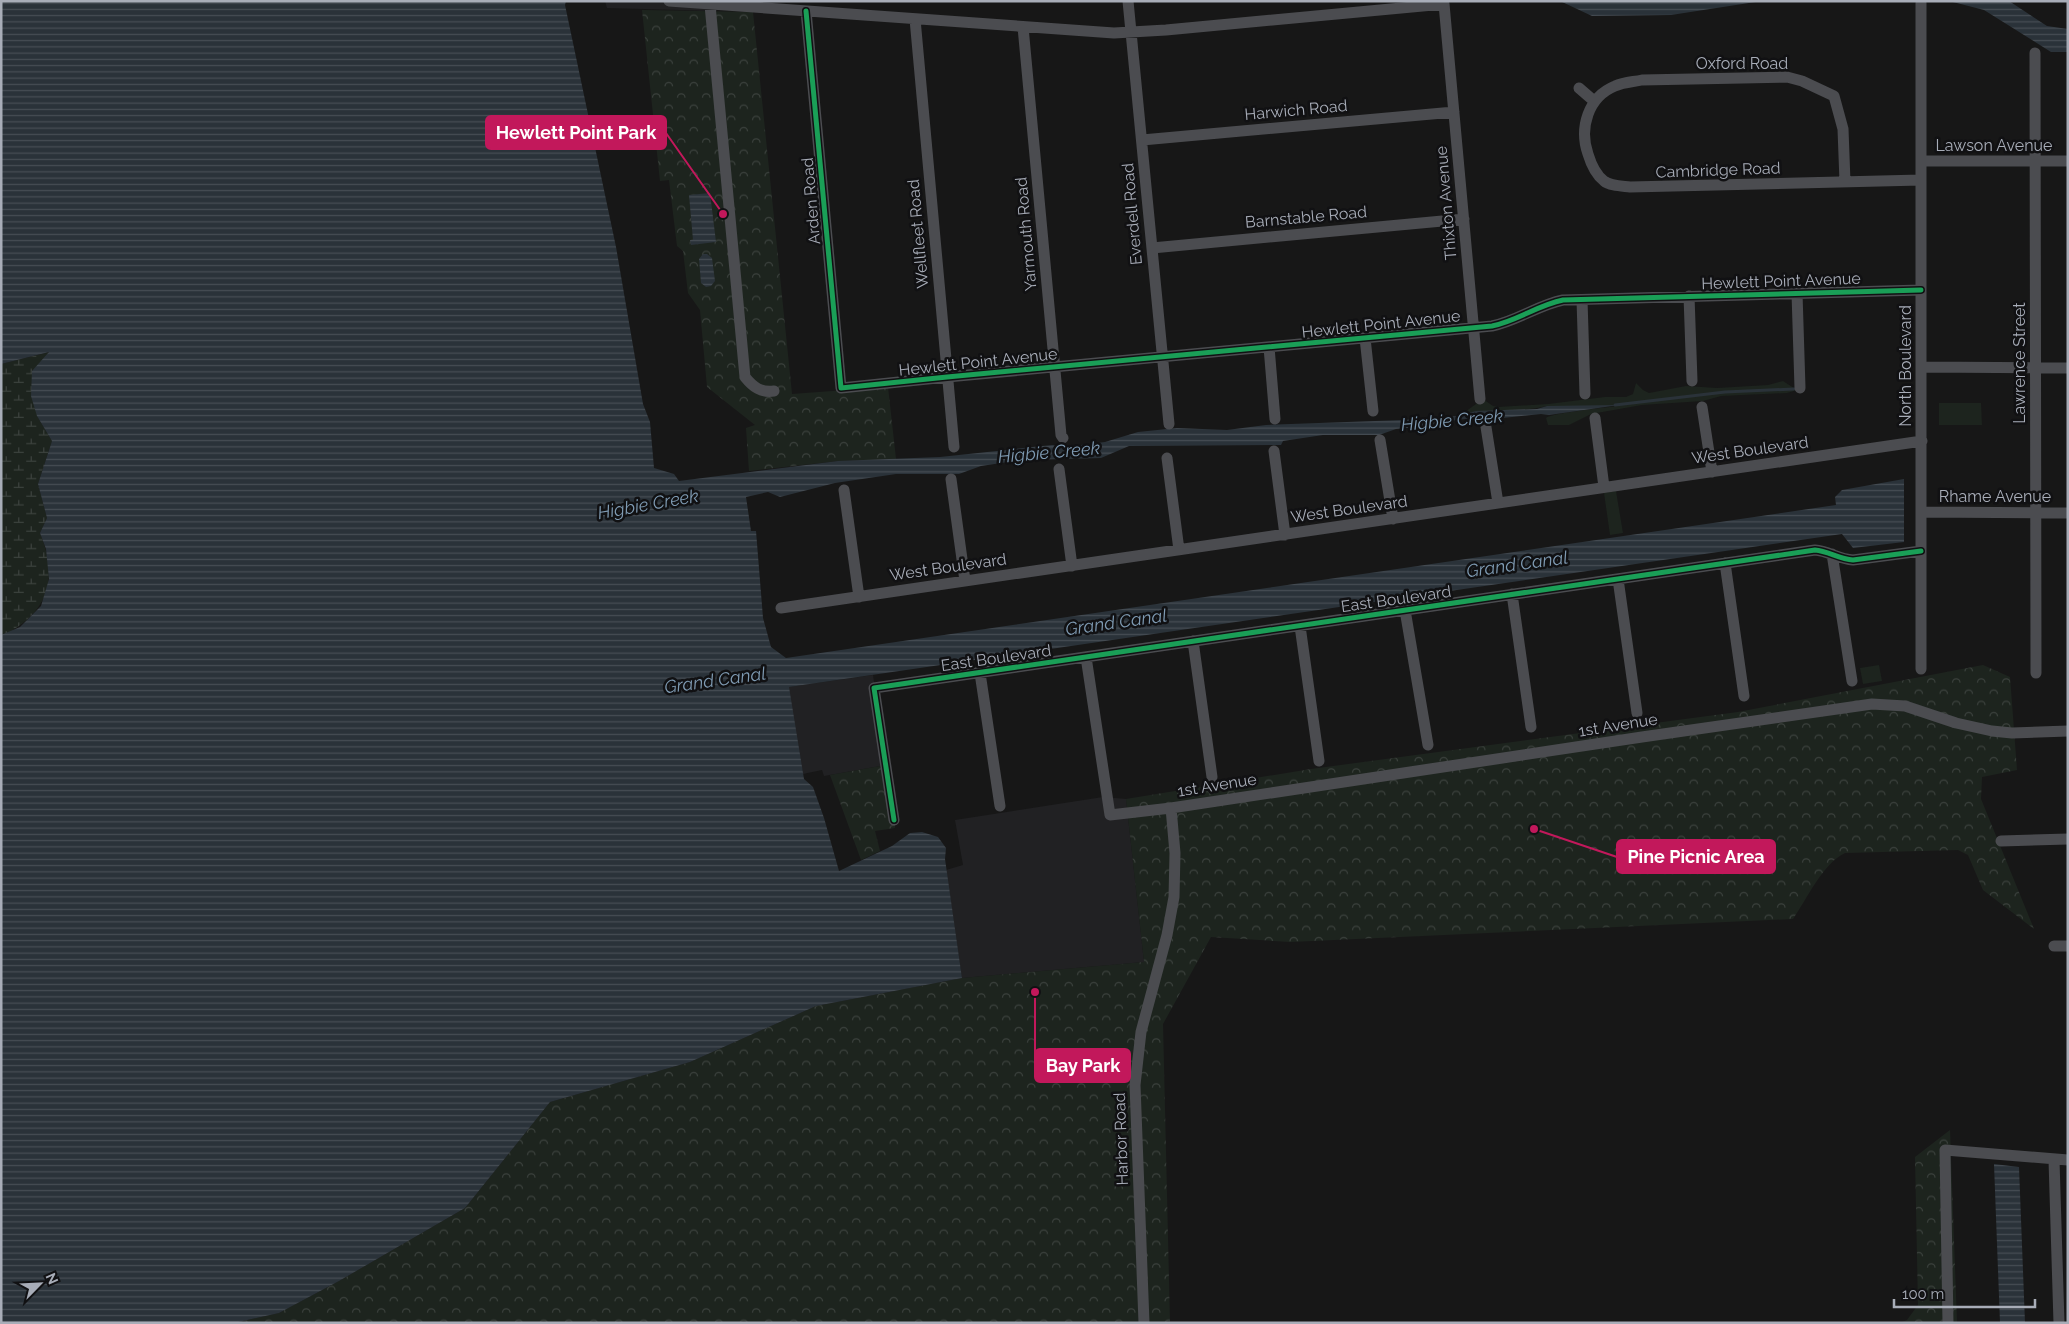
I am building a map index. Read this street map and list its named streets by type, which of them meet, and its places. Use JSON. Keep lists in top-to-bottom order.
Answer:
{
  "streets": {
    "street": [
      "Oxford Road",
      "Harwich Road",
      "Lawson Avenue",
      "Cambridge Road",
      "Arden Road",
      "Thixton Avenue",
      "Everdell Road",
      "Barnstable Road",
      "Wellfleet Road",
      "Yarmouth Road",
      "Hewlett Point Avenue",
      "Lawrence Street",
      "North Boulevard",
      "West Boulevard",
      "Rhame Avenue",
      "East Boulevard",
      "1st Avenue",
      "Harbor Road"
    ]
  },
  "crossings": [
    ["Oxford Road", "Cambridge Road"],
    ["Harwich Road", "Thixton Avenue"],
    ["Harwich Road", "Everdell Road"],
    ["Lawson Avenue", "Lawrence Street"],
    ["Lawson Avenue", "North Boulevard"],
    ["Cambridge Road", "North Boulevard"],
    ["Arden Road", "Hewlett Point Avenue"],
    ["Thixton Avenue", "Everdell Road"],
    ["Thixton Avenue", "Barnstable Road"],
    ["Thixton Avenue", "Hewlett Point Avenue"],
    ["Everdell Road", "Barnstable Road"],
    ["Everdell Road", "Hewlett Point Avenue"],
    ["Wellfleet Road", "Hewlett Point Avenue"],
    ["Yarmouth Road", "Hewlett Point Avenue"],
    ["Hewlett Point Avenue", "North Boulevard"],
    ["Lawrence Street", "Rhame Avenue"],
    ["North Boulevard", "West Boulevard"],
    ["North Boulevard", "Rhame Avenue"],
    ["North Boulevard", "East Boulevard"],
    ["East Boulevard", "1st Avenue"],
    ["1st Avenue", "Harbor Road"]
  ],
  "water": ["Higbie Creek", "Grand Canal"],
  "places": ["Hewlett Point Park", "Pine Picnic Area", "Bay Park"],
  "scale_bar": "100 m",
  "north": "top right"
}
